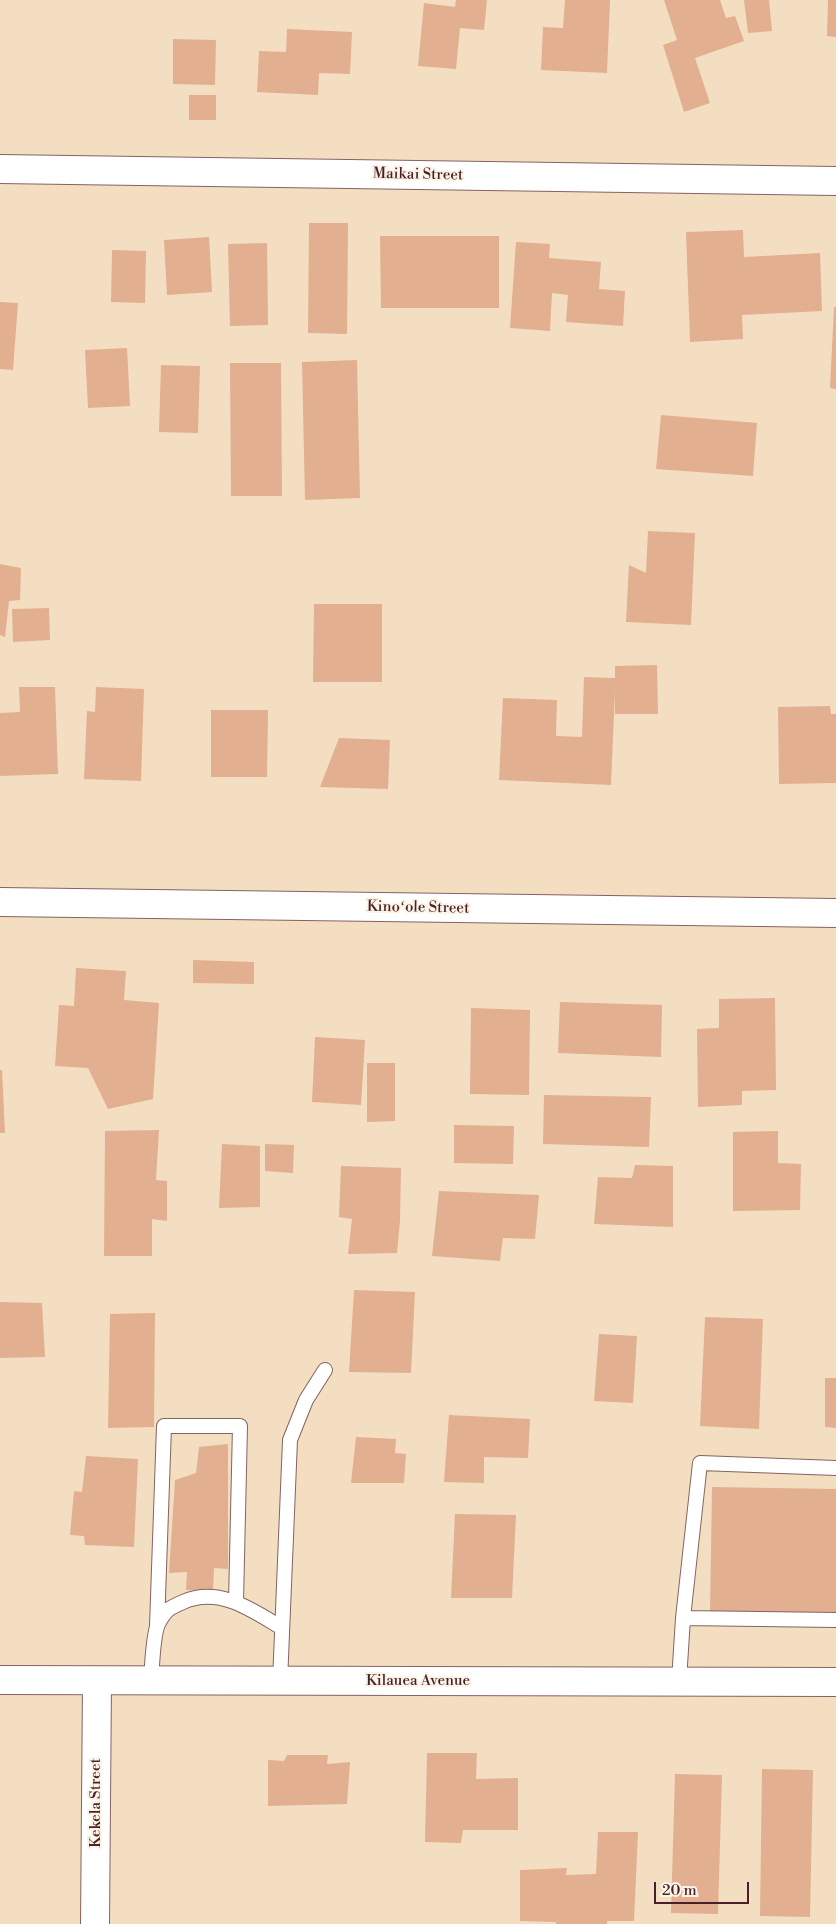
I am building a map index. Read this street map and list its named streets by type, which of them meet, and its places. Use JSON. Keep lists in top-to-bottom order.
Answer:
{
  "streets": {
    "street": [
      "Maikai Street",
      "Kinoʻole Street",
      "Kilauea Avenue",
      "Kekela Street"
    ]
  },
  "crossings": [
    ["Kilauea Avenue", "Kekela Street"]
  ],
  "scale_bar": "20 m"
}
